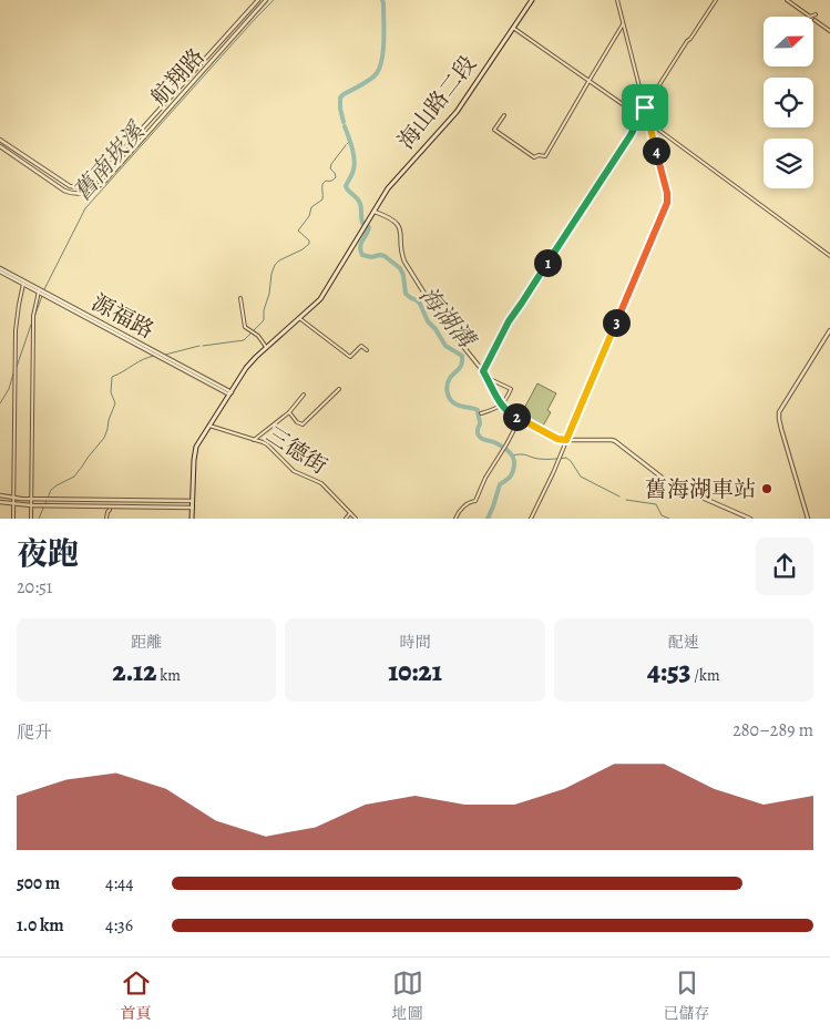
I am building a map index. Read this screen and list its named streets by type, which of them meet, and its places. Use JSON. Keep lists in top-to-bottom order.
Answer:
{
  "streets": {
    "main road": ["海山路二段"],
    "street": ["航翔路", "源福路", "三德街"]
  },
  "crossings": [
    ["海山路二段", "源福路"],
    ["海山路二段", "三德街"]
  ],
  "water": ["舊南崁溪", "海湖溝"],
  "places": ["舊海湖車站"],
  "north": "right",
  "page": {
    "pins": [
      "4",
      "1",
      "3",
      "2"
    ],
    "heading": ["夜跑", "20:51"],
    "stats": [
      ["距離", "2.12 km"],
      ["時間", "10:21"],
      ["配速", "4:53 /km"]
    ],
    "chart": ["爬升", "280–289 m"],
    "list": [
      {
        "name": "500 m",
        "note": "4:44"
      },
      {
        "name": "1.0 km",
        "note": "4:36"
      }
    ],
    "tabs": ["首頁", "地圖", "已儲存"]
  }
}
